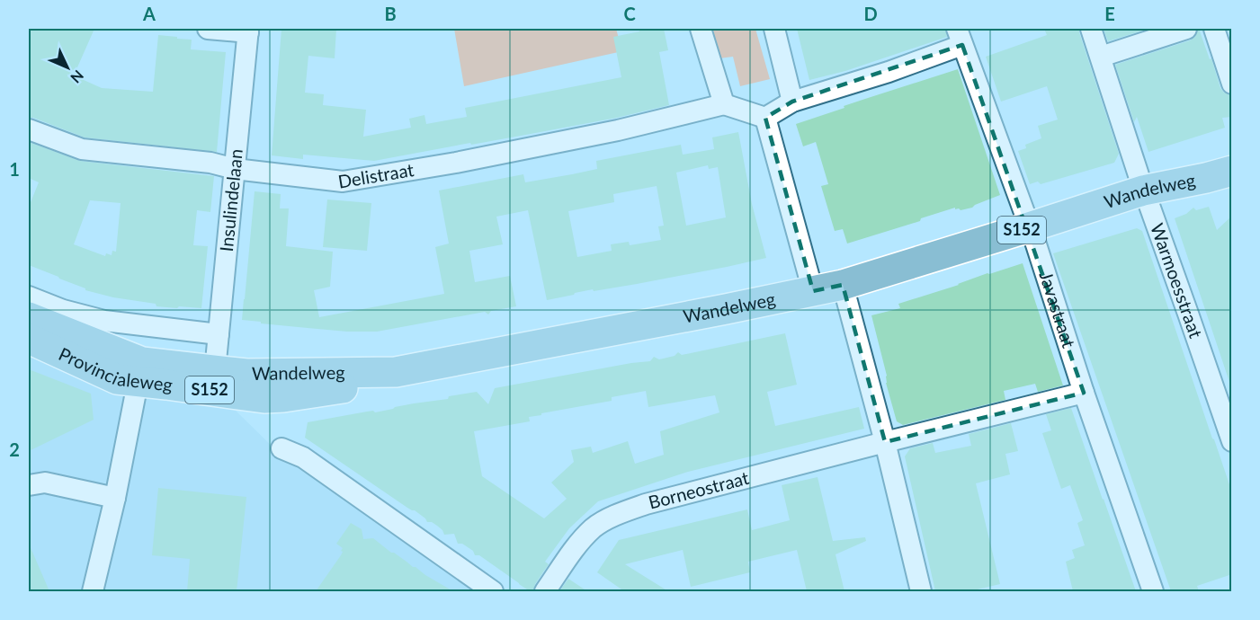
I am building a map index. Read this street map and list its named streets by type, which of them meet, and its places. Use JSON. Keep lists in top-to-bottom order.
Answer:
{
  "streets": {
    "main road": ["Wandelweg", "S152", "Provincialeweg"],
    "street": [
      "Delistraat",
      "Insulindelaan",
      "Warmoesstraat",
      "Javastraat",
      "Borneostraat"
    ]
  },
  "crossings": [
    ["Delistraat", "Insulindelaan"],
    ["Wandelweg", "Insulindelaan"],
    ["Wandelweg", "Warmoesstraat"],
    ["Wandelweg", "Javastraat"],
    ["Wandelweg", "Provincialeweg"],
    ["Insulindelaan", "Provincialeweg"],
    ["Javastraat", "Borneostraat"]
  ],
  "north": "bottom right",
  "grid": {
    "columns": [
      "A",
      "B",
      "C",
      "D",
      "E"
    ],
    "rows": ["1", "2"]
  }
}
